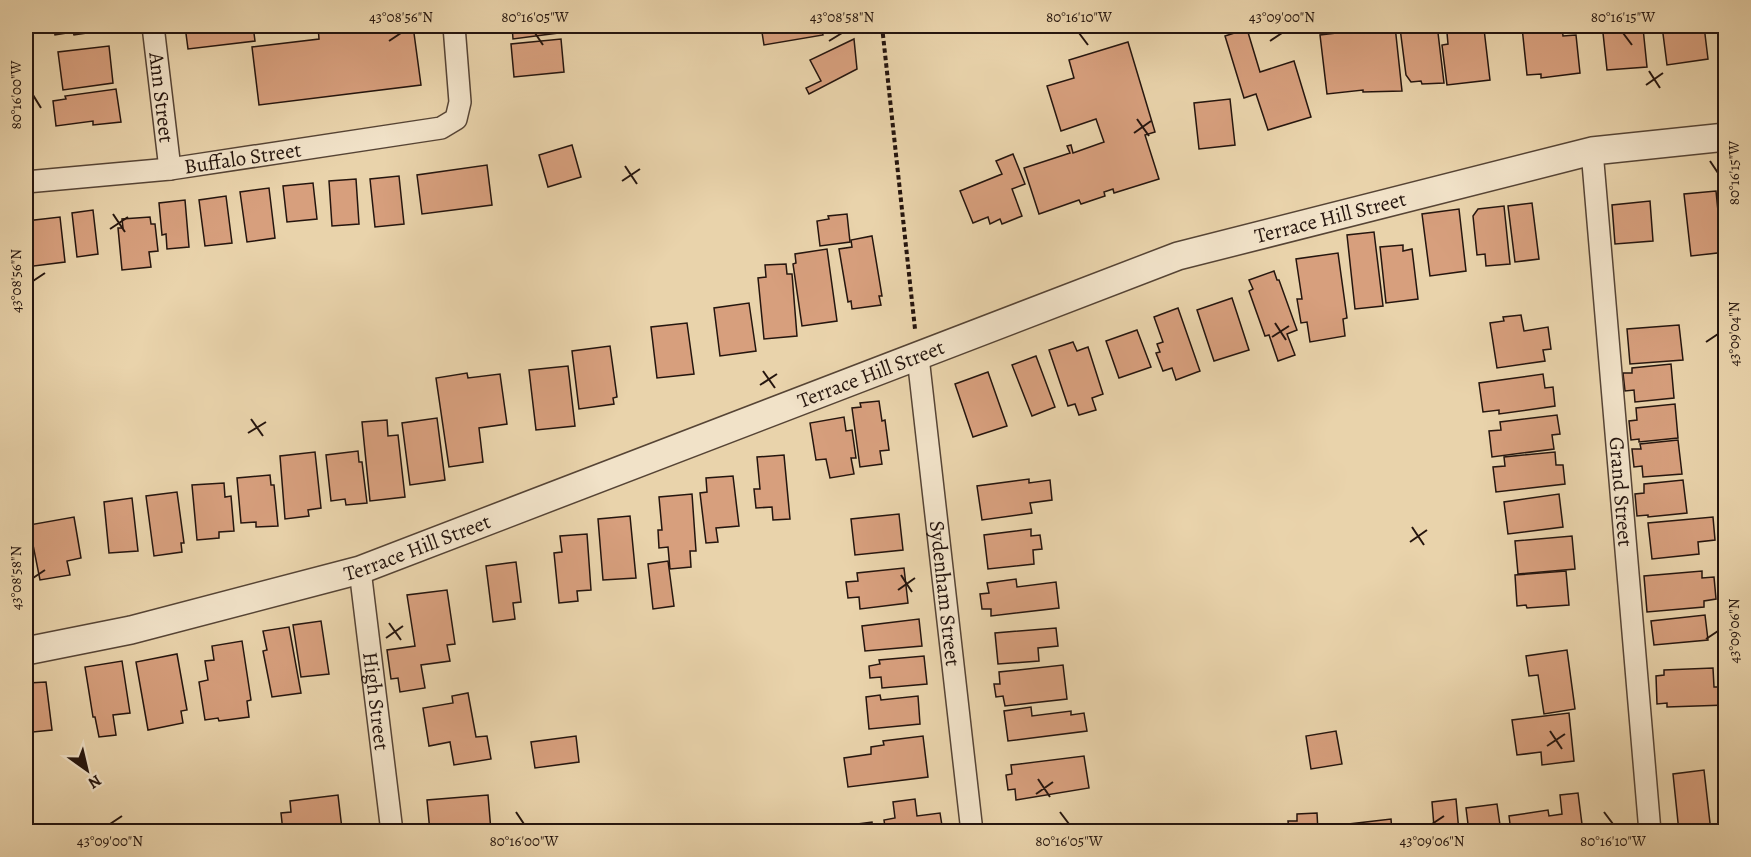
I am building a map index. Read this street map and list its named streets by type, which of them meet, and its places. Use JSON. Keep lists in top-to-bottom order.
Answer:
{
  "streets": {
    "street": [
      "Ann Street",
      "Buffalo Street",
      "Terrace Hill Street",
      "Grand Street",
      "Sydenham Street",
      "High Street"
    ]
  },
  "crossings": [
    ["Ann Street", "Buffalo Street"],
    ["Terrace Hill Street", "Grand Street"],
    ["Terrace Hill Street", "Sydenham Street"],
    ["Terrace Hill Street", "High Street"]
  ],
  "north": "bottom right",
  "coordinates": [
    "43°08'56\"N",
    "80°16'05\"W",
    "43°08'58\"N",
    "80°16'10\"W",
    "43°09'00\"N",
    "80°16'15\"W",
    "80°16'00\"W",
    "43°09'04\"N",
    "43°09'06\"N"
  ]
}
